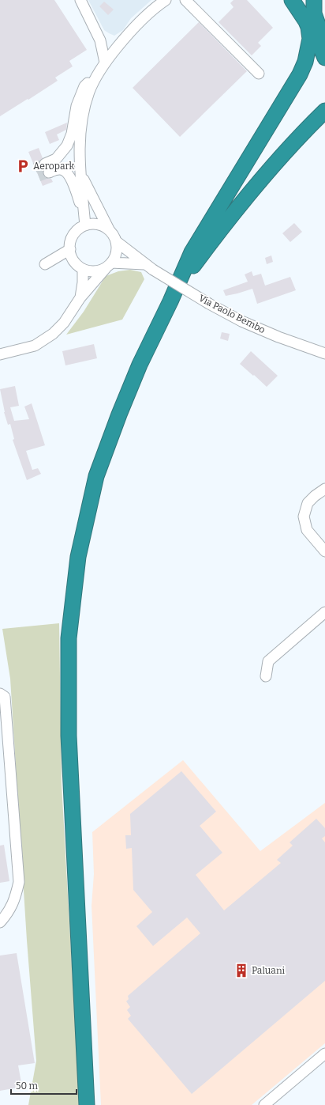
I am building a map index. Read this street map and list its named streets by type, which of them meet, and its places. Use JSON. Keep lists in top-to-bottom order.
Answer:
{
  "streets": {
    "street": ["Via Paolo Bembo"]
  },
  "places": {
    "parking": ["Aeropark"],
    "building": ["Paluani"]
  },
  "scale_bar": "50 m"
}
